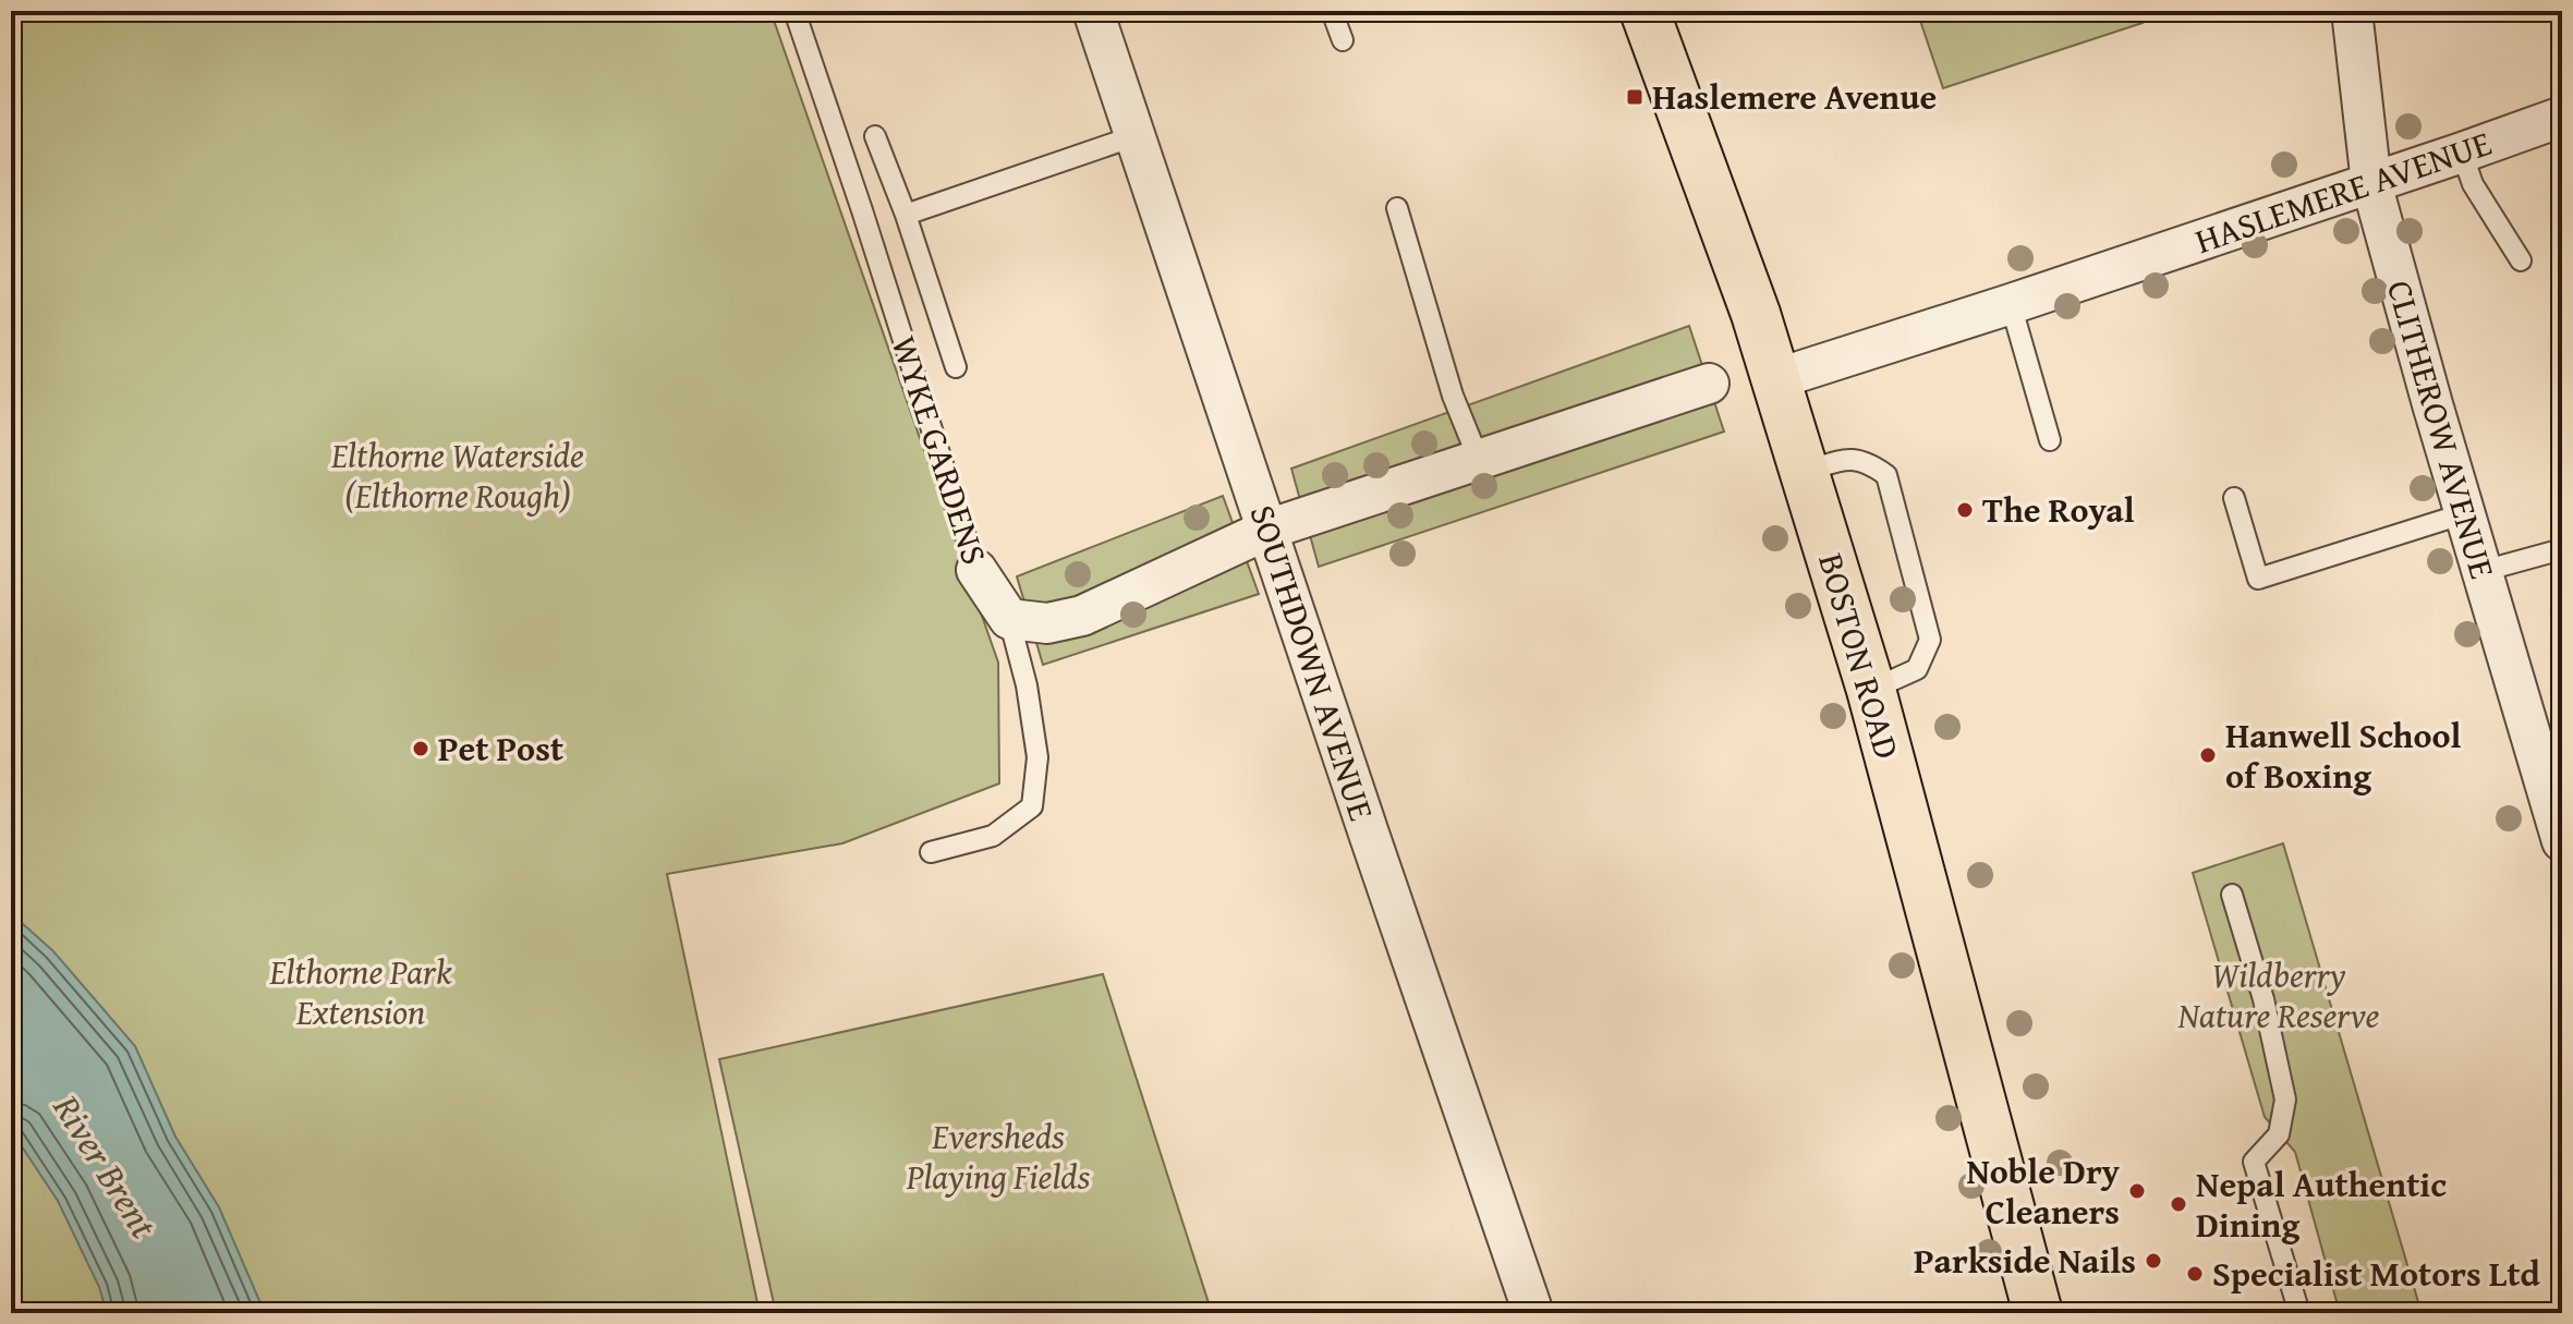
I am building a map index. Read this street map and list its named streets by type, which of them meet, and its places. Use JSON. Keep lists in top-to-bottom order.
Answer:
{
  "streets": {
    "main road": ["BOSTON ROAD"],
    "street": [
      "HASLEMERE AVENUE",
      "CLITHEROW AVENUE",
      "WYKE GARDENS",
      "SOUTHDOWN AVENUE"
    ]
  },
  "crossings": [
    ["HASLEMERE AVENUE", "CLITHEROW AVENUE"],
    ["HASLEMERE AVENUE", "BOSTON ROAD"]
  ],
  "water": ["River Brent"],
  "parks": [
    "Elthorne Waterside (Elthorne Rough)",
    "Elthorne Park Extension",
    "Wildberry Nature Reserve",
    "Eversheds Playing Fields"
  ],
  "places": {
    "transit": ["Haslemere Avenue"],
    "other": [
      "The Royal",
      "Pet Post",
      "Hanwell School of Boxing",
      "Noble Dry Cleaners",
      "Nepal Authentic Dining",
      "Parkside Nails",
      "Specialist Motors Ltd"
    ]
  }
}
